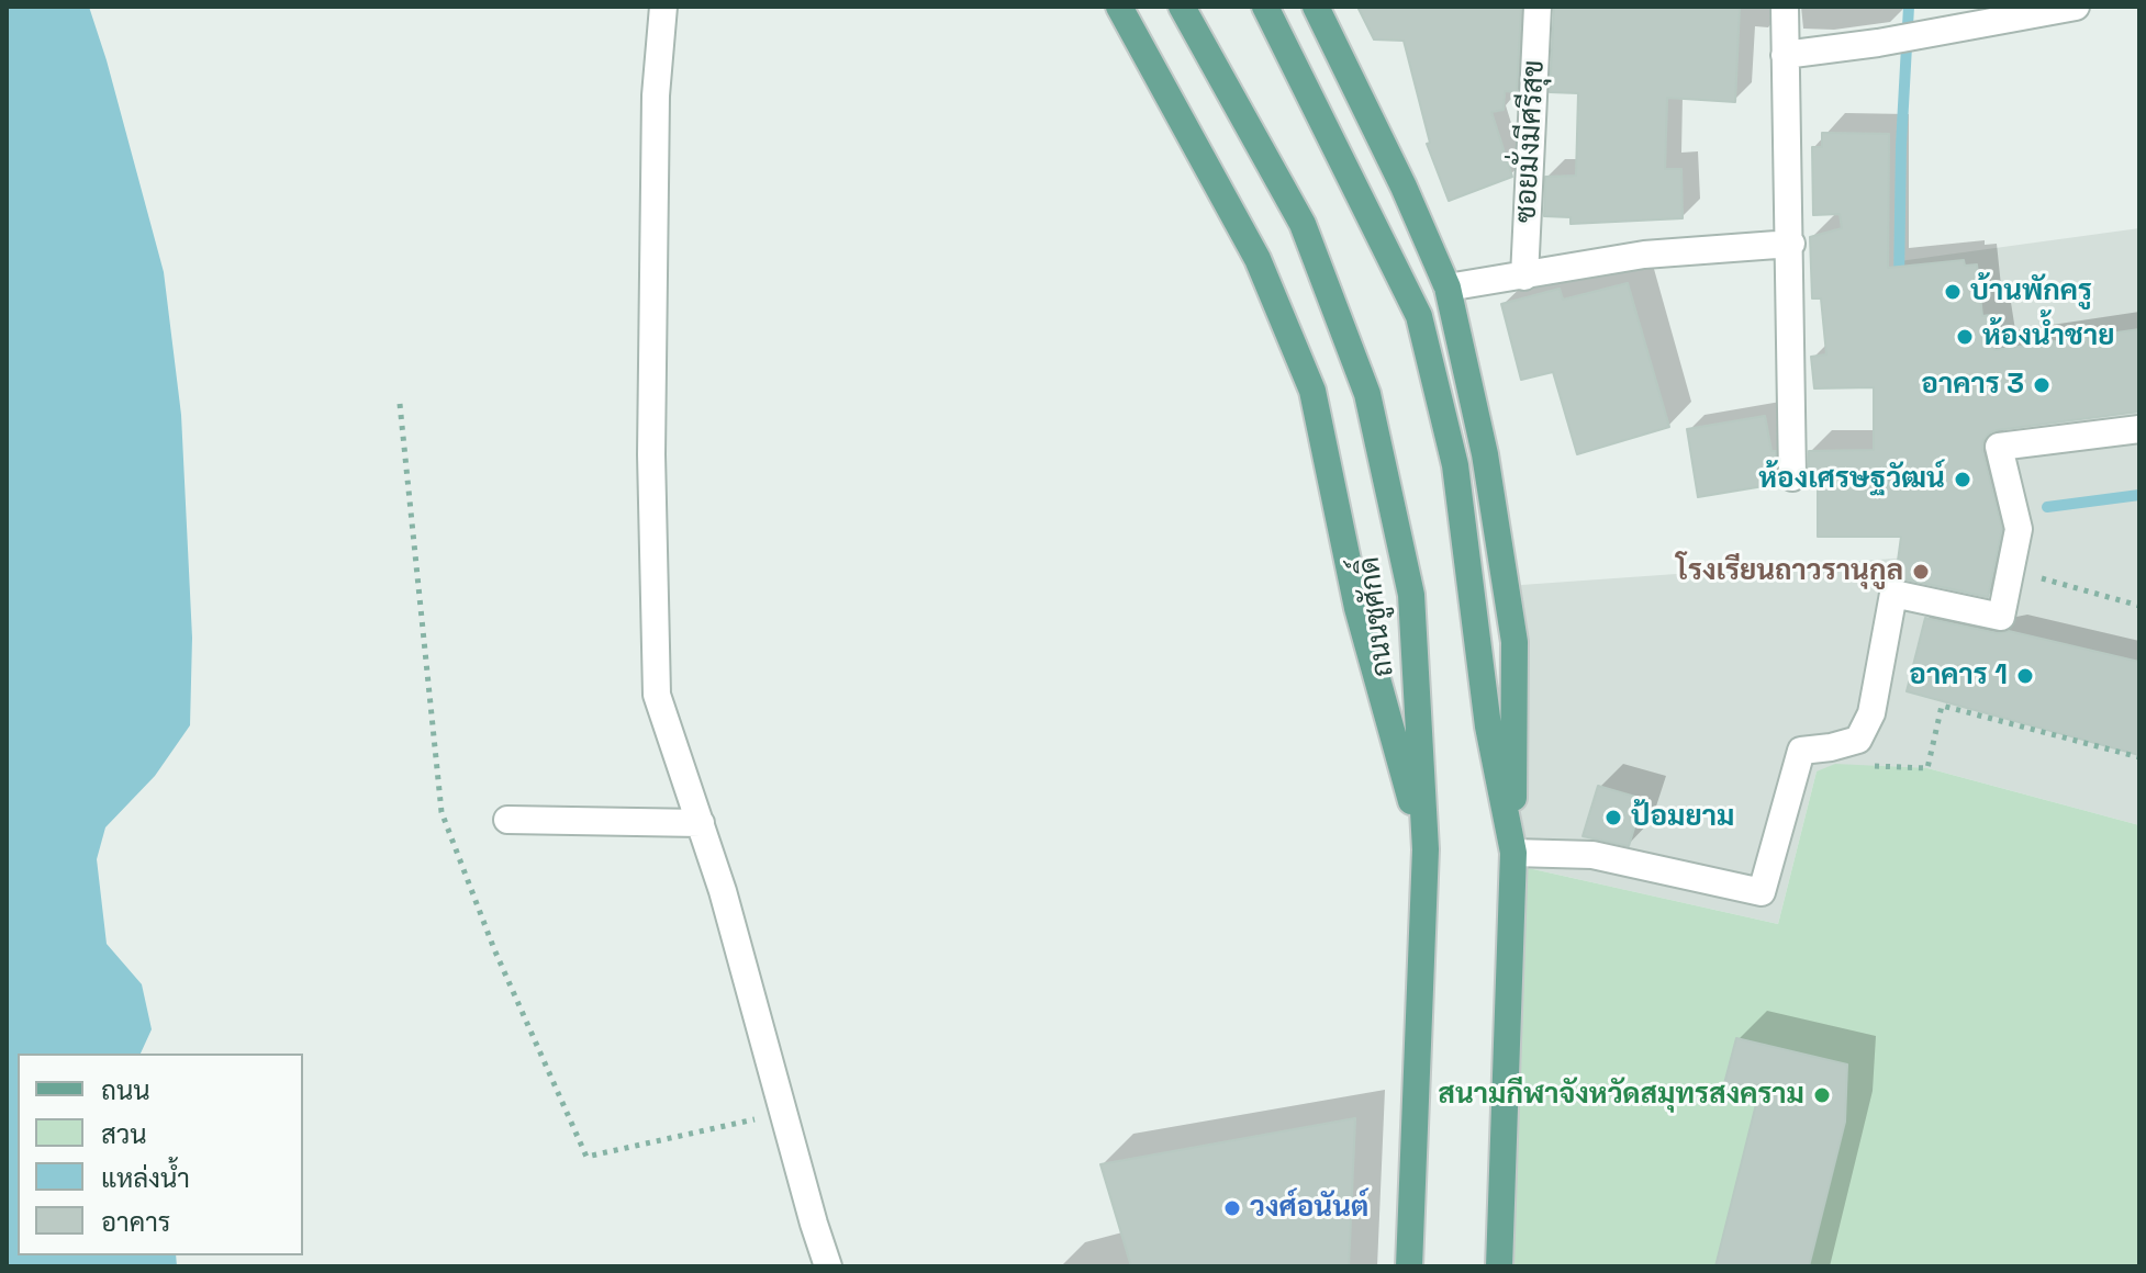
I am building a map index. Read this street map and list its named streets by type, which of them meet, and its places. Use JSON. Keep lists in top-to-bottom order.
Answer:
{
  "streets": {
    "main road": ["ถนนชูศักดิ์"],
    "street": ["ซอยมั่งมีศรีสุข"]
  },
  "places": [
    "บ้านพักครู",
    "ห้องน้ำชาย",
    "อาคาร 3",
    "ห้องเศรษฐวัฒน์",
    "โรงเรียนถาวรานุกูล",
    "อาคาร 1",
    "ป้อมยาม",
    "สนามกีฬาจังหวัดสมุทรสงคราม",
    "วงศ์อนันต์"
  ],
  "legend": [
    "ถนน",
    "สวน",
    "แหล่งน้ำ",
    "อาคาร"
  ]
}
